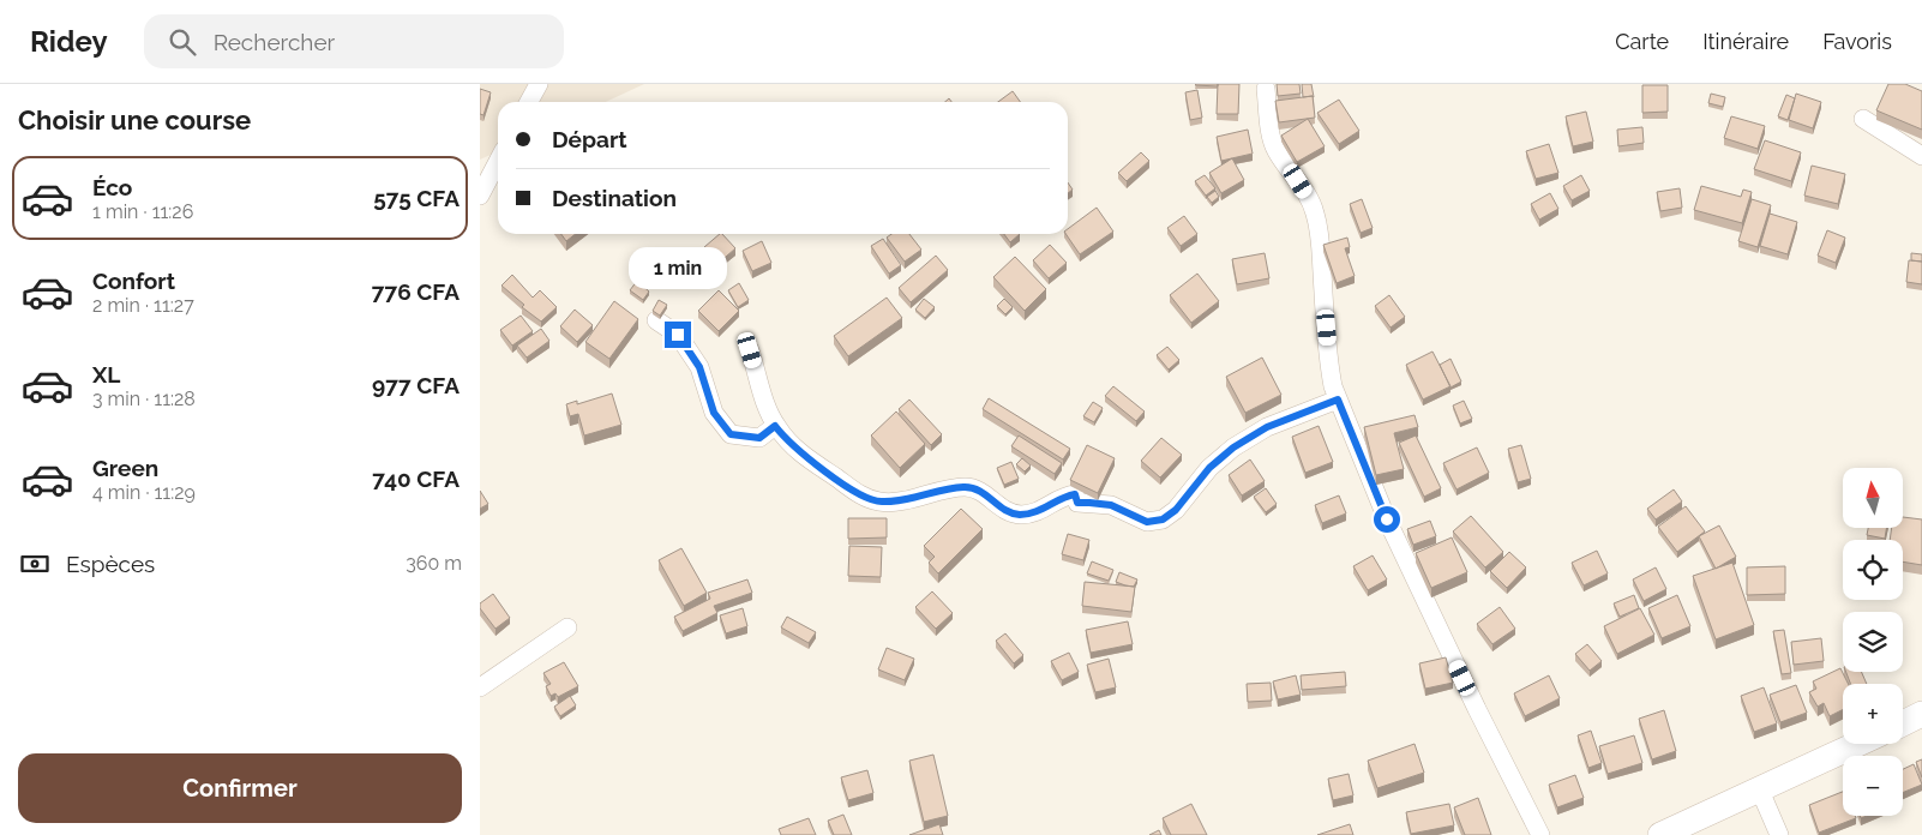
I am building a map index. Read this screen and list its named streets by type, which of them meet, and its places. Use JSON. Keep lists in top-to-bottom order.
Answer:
{
  "north": "top",
  "page": {
    "header": "Ridey",
    "search": "Rechercher",
    "nav": ["Carte", "Itinéraire", "Favoris"],
    "heading": "Choisir une course",
    "banner": ["Départ", "Destination"],
    "list": [
      {
        "name": "Éco",
        "note": "1 min · 11:26",
        "value": "575 CFA"
      },
      {
        "name": "Confort",
        "note": "2 min · 11:27",
        "value": "776 CFA"
      },
      {
        "name": "XL",
        "note": "3 min · 11:28",
        "value": "977 CFA"
      },
      {
        "name": "Green",
        "note": "4 min · 11:29",
        "value": "740 CFA"
      }
    ],
    "bubble": "1 min",
    "map_buttons": ["+", "−"],
    "pay": ["Espèces", "360 m"],
    "buttons": "Confirmer"
  }
}
